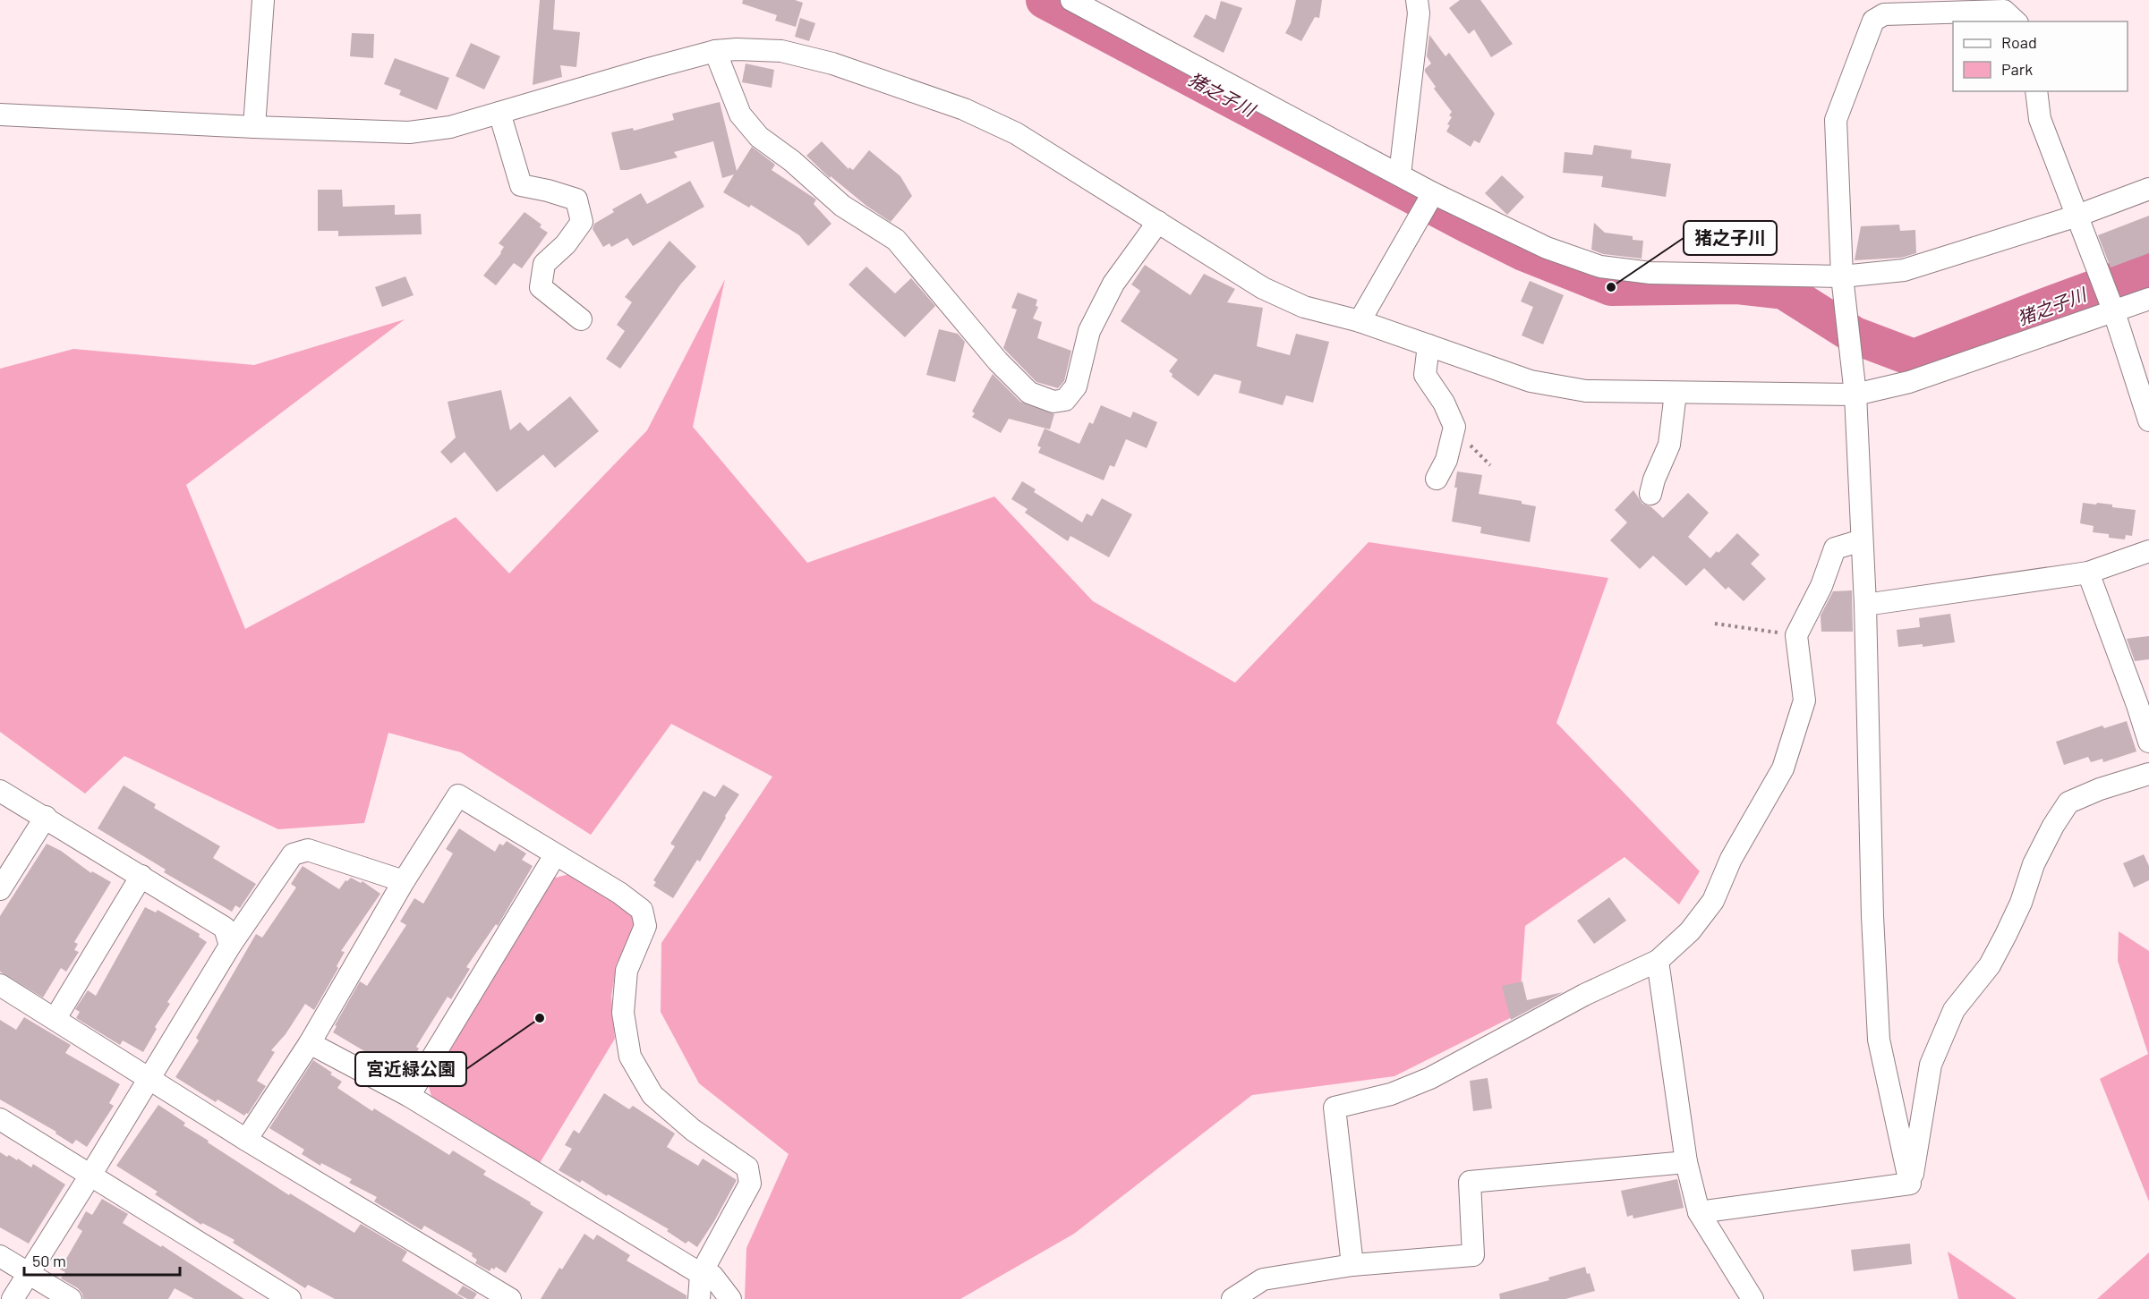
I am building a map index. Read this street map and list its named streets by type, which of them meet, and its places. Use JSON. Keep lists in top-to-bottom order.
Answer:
{
  "water": ["猪之子川"],
  "places": ["猪之子川", "宮近緑公園"],
  "legend": ["Road", "Park"],
  "scale_bar": "50 m"
}
